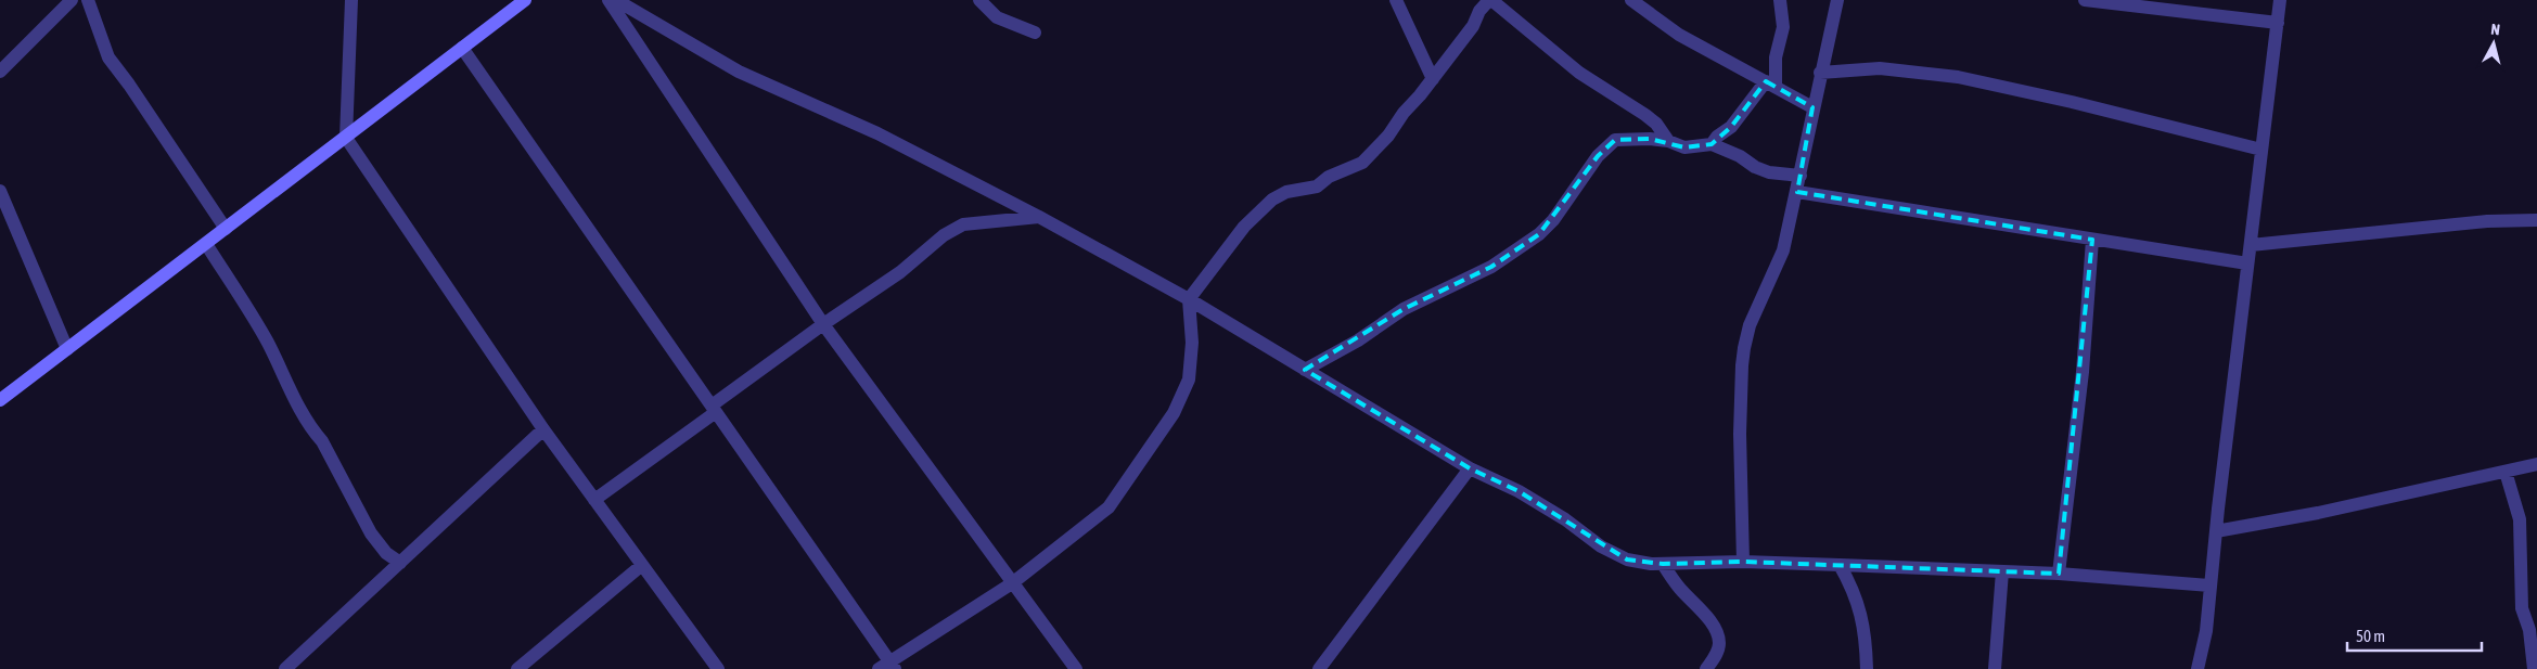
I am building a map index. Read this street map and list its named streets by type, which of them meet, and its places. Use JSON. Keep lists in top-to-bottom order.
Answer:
{
  "scale_bar": "50 m",
  "north": "top"
}
